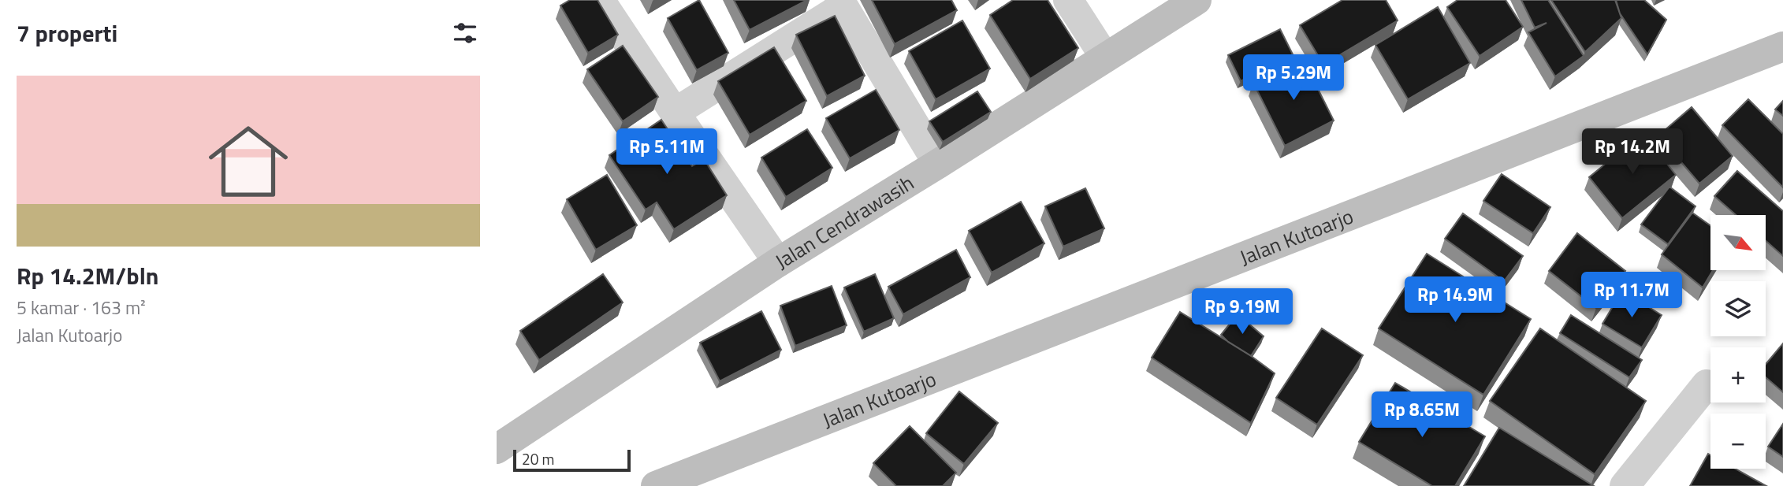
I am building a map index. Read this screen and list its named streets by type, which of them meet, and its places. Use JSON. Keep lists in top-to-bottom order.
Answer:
{
  "streets": {
    "main road": ["Jalan Cendrawasih", "Jalan Kutoarjo"]
  },
  "scale_bar": "20 m",
  "north": "bottom right",
  "page": {
    "heading": "7 properti",
    "price": [
      "Rp 5.29M",
      "Rp 5.11M",
      "Rp 14.2M",
      "Rp 11.7M",
      "Rp 14.9M",
      "Rp 9.19M",
      "Rp 8.65M"
    ],
    "list": [
      {
        "name": "Rp 14.2M/bln",
        "note": "5 kamar · 163 m² · Jalan Kutoarjo"
      }
    ],
    "map_buttons": ["+", "−"],
    "scale": "20 m"
  }
}
